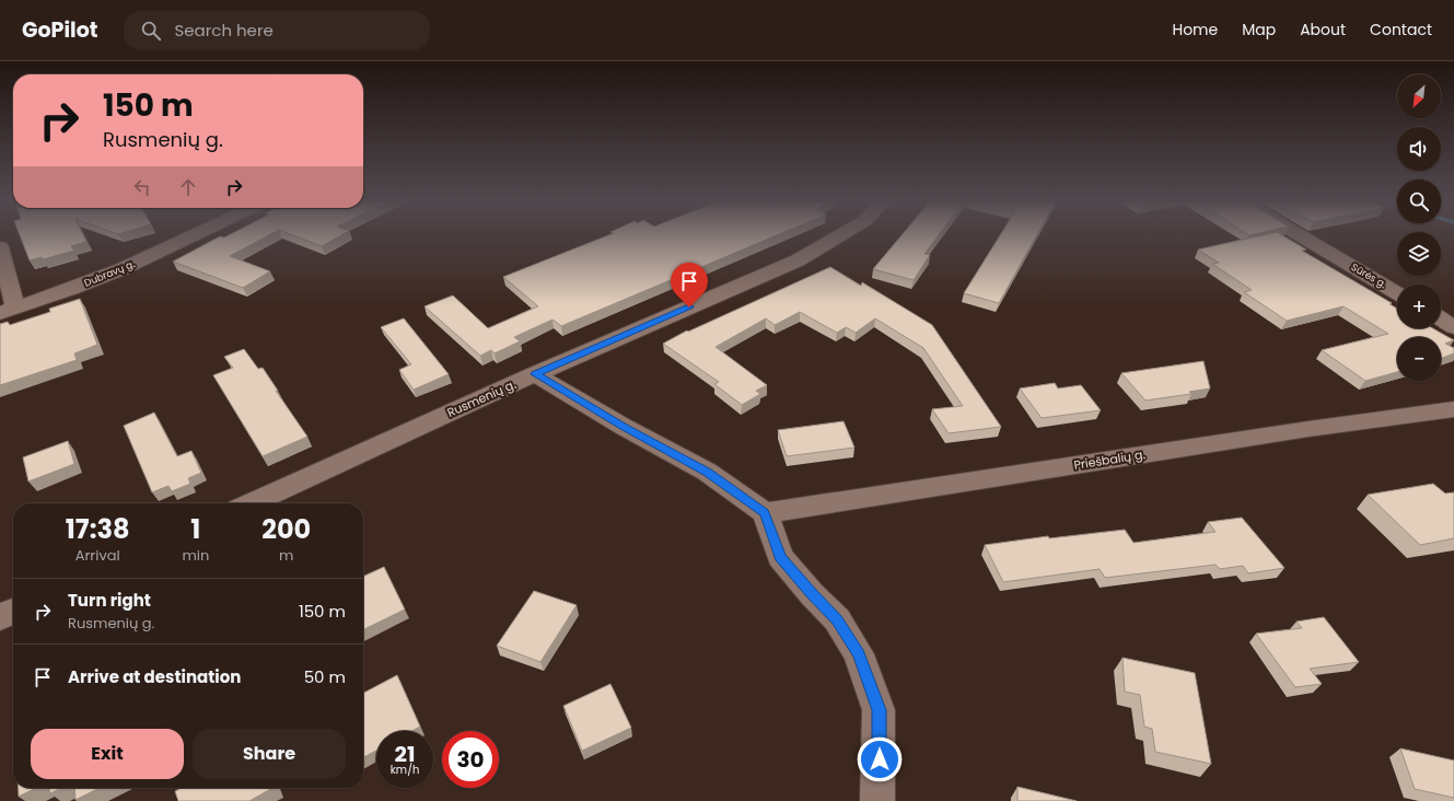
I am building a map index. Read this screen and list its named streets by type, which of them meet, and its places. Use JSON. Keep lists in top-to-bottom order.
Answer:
{
  "streets": {
    "street": [
      "Dubravų g.",
      "Sūrės g.",
      "Rusmenių g.",
      "Priešbalių g."
    ]
  },
  "north": "bottom left",
  "page": {
    "header": "GoPilot",
    "search": "Search here",
    "nav": [
      "Home",
      "Map",
      "About",
      "Contact"
    ],
    "map_buttons": ["+", "−"],
    "turn": ["150 m", "Rusmenių g."],
    "eta": [
      "17:38",
      "Arrival",
      "1",
      "min",
      "200",
      "m"
    ],
    "list": [
      {
        "name": "Turn right",
        "note": "Rusmenių g.",
        "value": "150 m"
      },
      {
        "name": "Arrive at destination",
        "value": "50 m"
      }
    ],
    "buttons": ["Exit", "Share"],
    "speed": "21 km/h",
    "limit": "30"
  }
}
